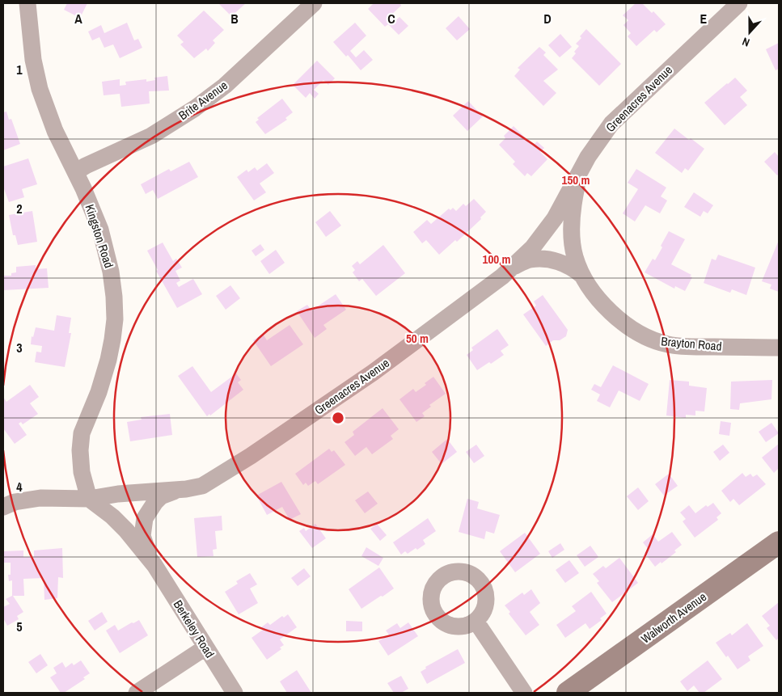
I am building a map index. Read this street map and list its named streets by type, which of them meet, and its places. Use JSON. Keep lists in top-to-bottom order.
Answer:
{
  "streets": {
    "street": [
      "Greenacres Avenue",
      "Brite Avenue",
      "Kingston Road",
      "Brayton Road",
      "Walworth Avenue",
      "Berkeley Road"
    ]
  },
  "crossings": [
    ["Greenacres Avenue", "Kingston Road"],
    ["Greenacres Avenue", "Brayton Road"],
    ["Greenacres Avenue", "Berkeley Road"],
    ["Brite Avenue", "Kingston Road"],
    ["Kingston Road", "Berkeley Road"]
  ],
  "north": "bottom",
  "grid": {
    "columns": [
      "A",
      "B",
      "C",
      "D",
      "E"
    ],
    "rows": [
      "1",
      "2",
      "3",
      "4",
      "5"
    ]
  },
  "rings": ["150 m", "100 m", "50 m"]
}
